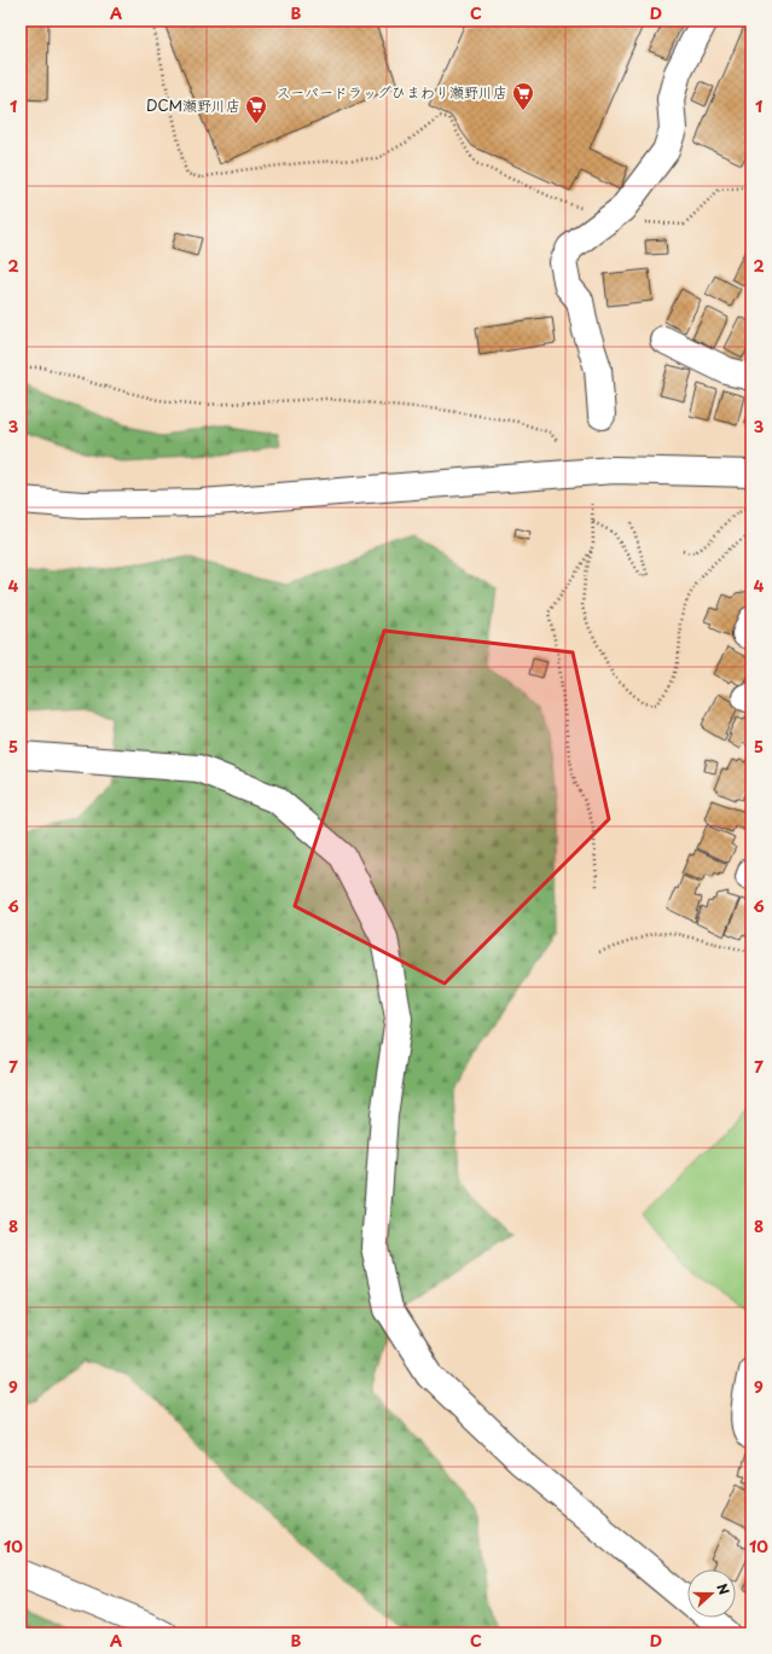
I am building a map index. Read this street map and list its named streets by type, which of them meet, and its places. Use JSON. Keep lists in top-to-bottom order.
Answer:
{
  "places": {
    "supermarket": ["スーパードラッグひまわり瀬野川店", "DCM瀬野川店"]
  },
  "north": "right",
  "grid": {
    "columns": [
      "A",
      "B",
      "C",
      "D"
    ],
    "rows": [
      "1",
      "2",
      "3",
      "4",
      "5",
      "6",
      "7",
      "8",
      "9",
      "10"
    ]
  }
}
